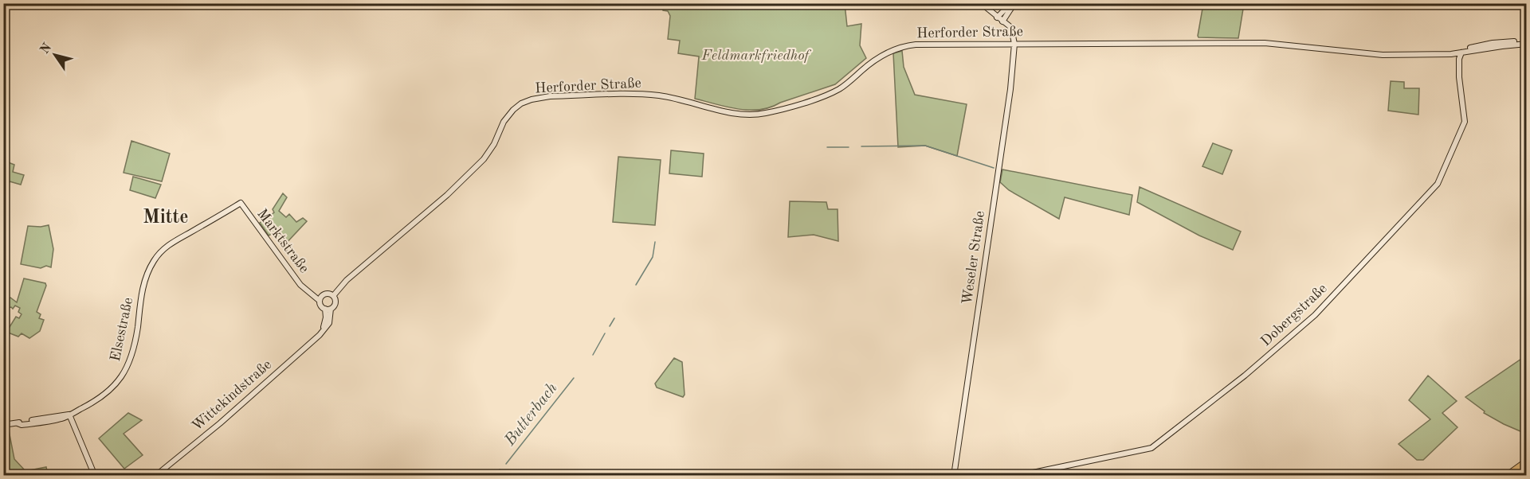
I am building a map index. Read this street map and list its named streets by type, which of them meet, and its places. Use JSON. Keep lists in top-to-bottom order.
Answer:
{
  "streets": {
    "street": [
      "Herforder Straße",
      "Marktstraße",
      "Weseler Straße",
      "Dobergstraße",
      "Elsestraße",
      "Wittekindstraße"
    ]
  },
  "crossings": [
    ["Herforder Straße", "Marktstraße"],
    ["Herforder Straße", "Weseler Straße"],
    ["Herforder Straße", "Dobergstraße"],
    ["Herforder Straße", "Wittekindstraße"],
    ["Marktstraße", "Elsestraße"],
    ["Marktstraße", "Wittekindstraße"]
  ],
  "districts": ["Mitte"],
  "water": ["Butterbach"],
  "parks": ["Feldmarkfriedhof"],
  "north": "top left"
}
